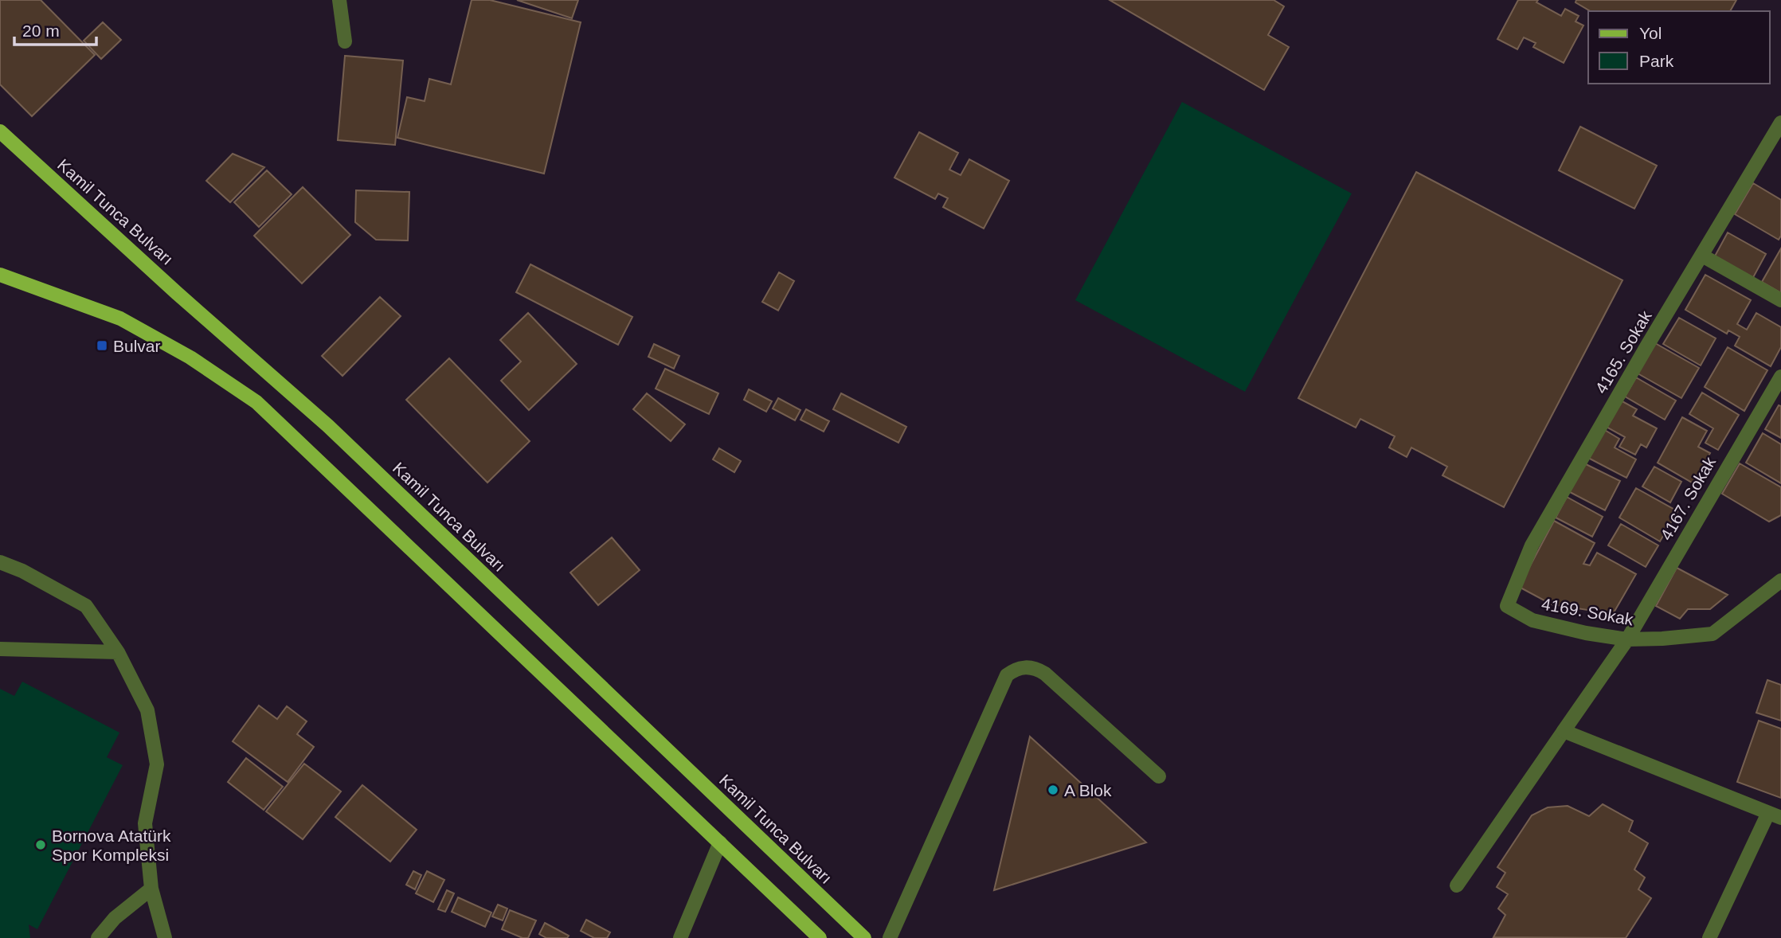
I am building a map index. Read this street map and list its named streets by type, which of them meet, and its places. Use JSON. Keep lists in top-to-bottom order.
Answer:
{
  "streets": {
    "main road": ["Kamil Tunca Bulvarı"],
    "street": ["4165. Sokak", "4167. Sokak", "4169. Sokak"]
  },
  "crossings": [
    ["4165. Sokak", "4169. Sokak"],
    ["4167. Sokak", "4169. Sokak"]
  ],
  "places": {
    "transit": ["Bulvar"],
    "other": ["A Blok", "Bornova Atatürk Spor Kompleksi"]
  },
  "legend": ["Yol", "Park"],
  "scale_bar": "20 m"
}
